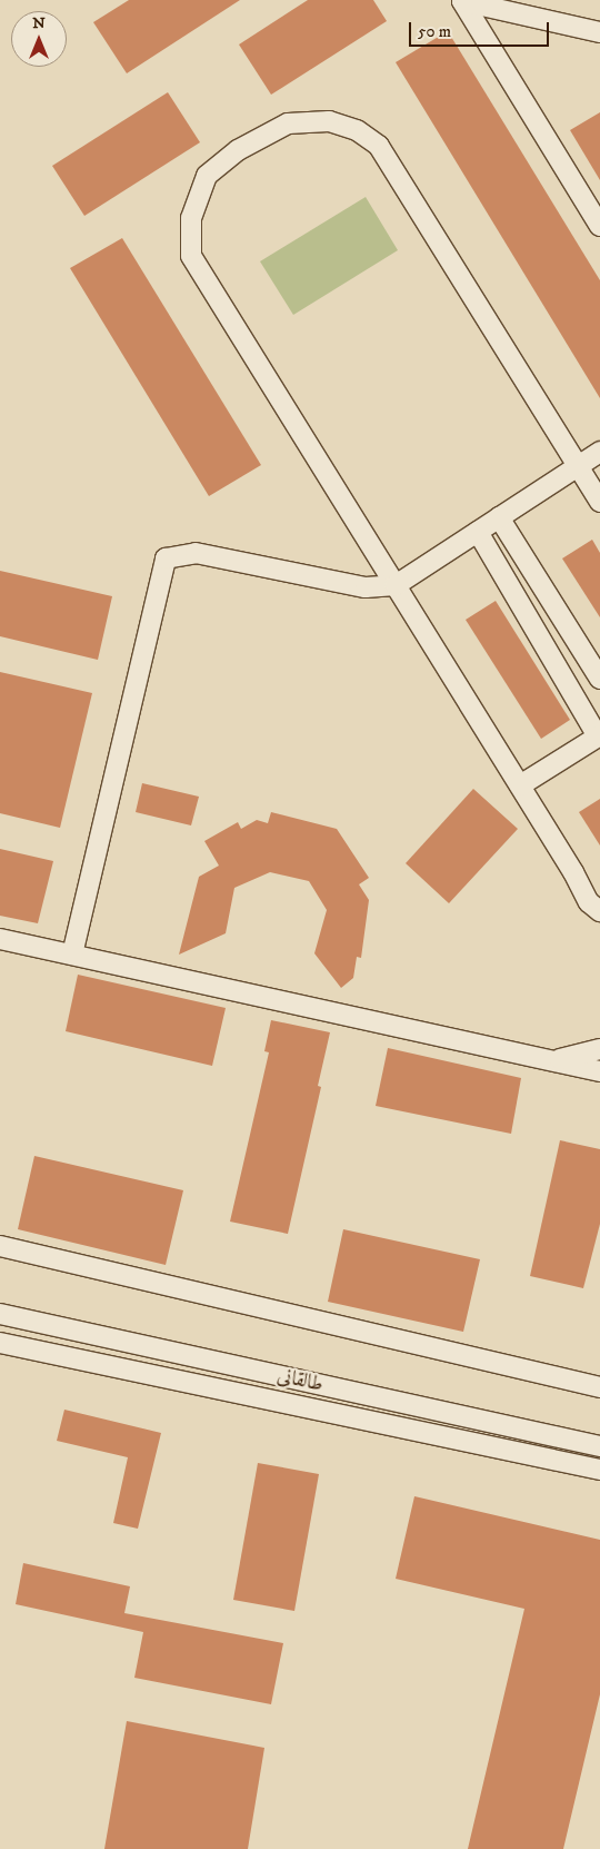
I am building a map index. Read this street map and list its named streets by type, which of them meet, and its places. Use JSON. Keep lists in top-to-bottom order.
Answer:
{
  "streets": {
    "street": ["طالقانی"]
  },
  "scale_bar": "50 m",
  "north": "top"
}
